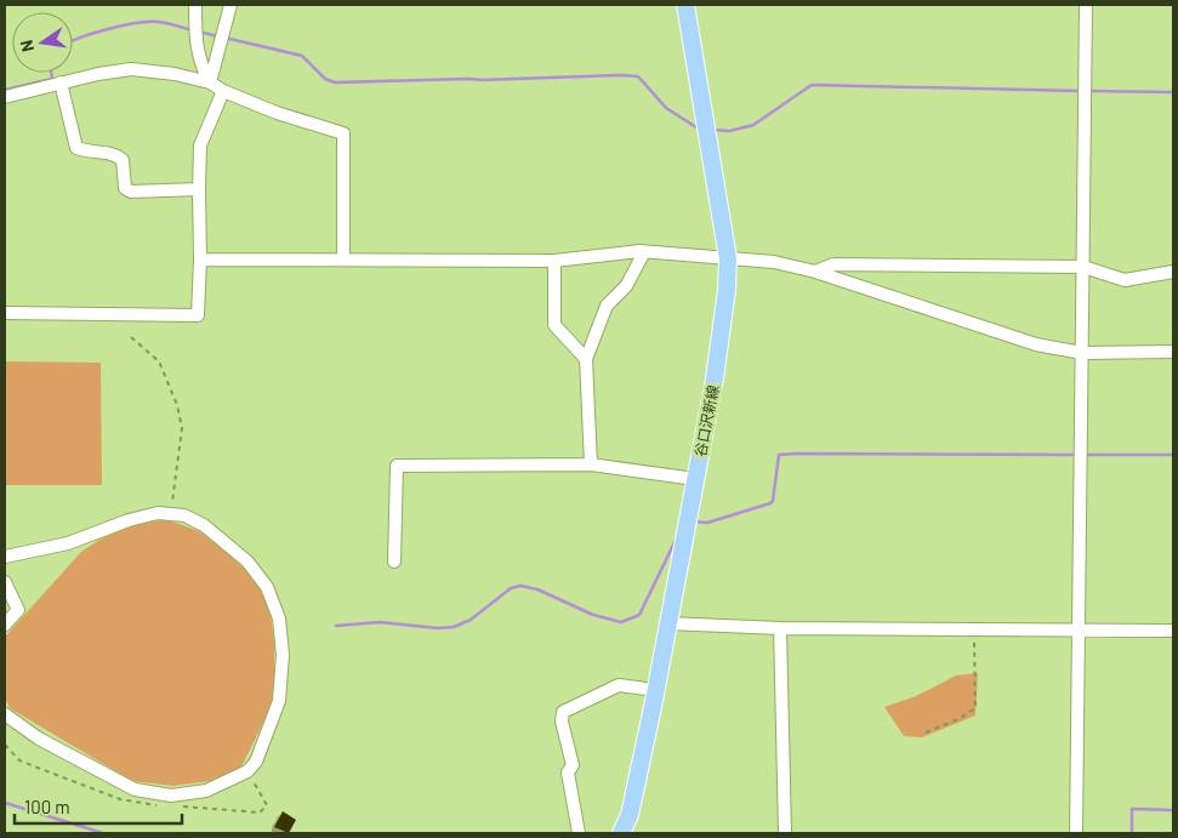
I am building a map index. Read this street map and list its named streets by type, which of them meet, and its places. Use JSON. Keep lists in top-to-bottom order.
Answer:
{
  "streets": {
    "main road": ["谷口沢新線"]
  },
  "scale_bar": "100 m",
  "north": "left"
}
